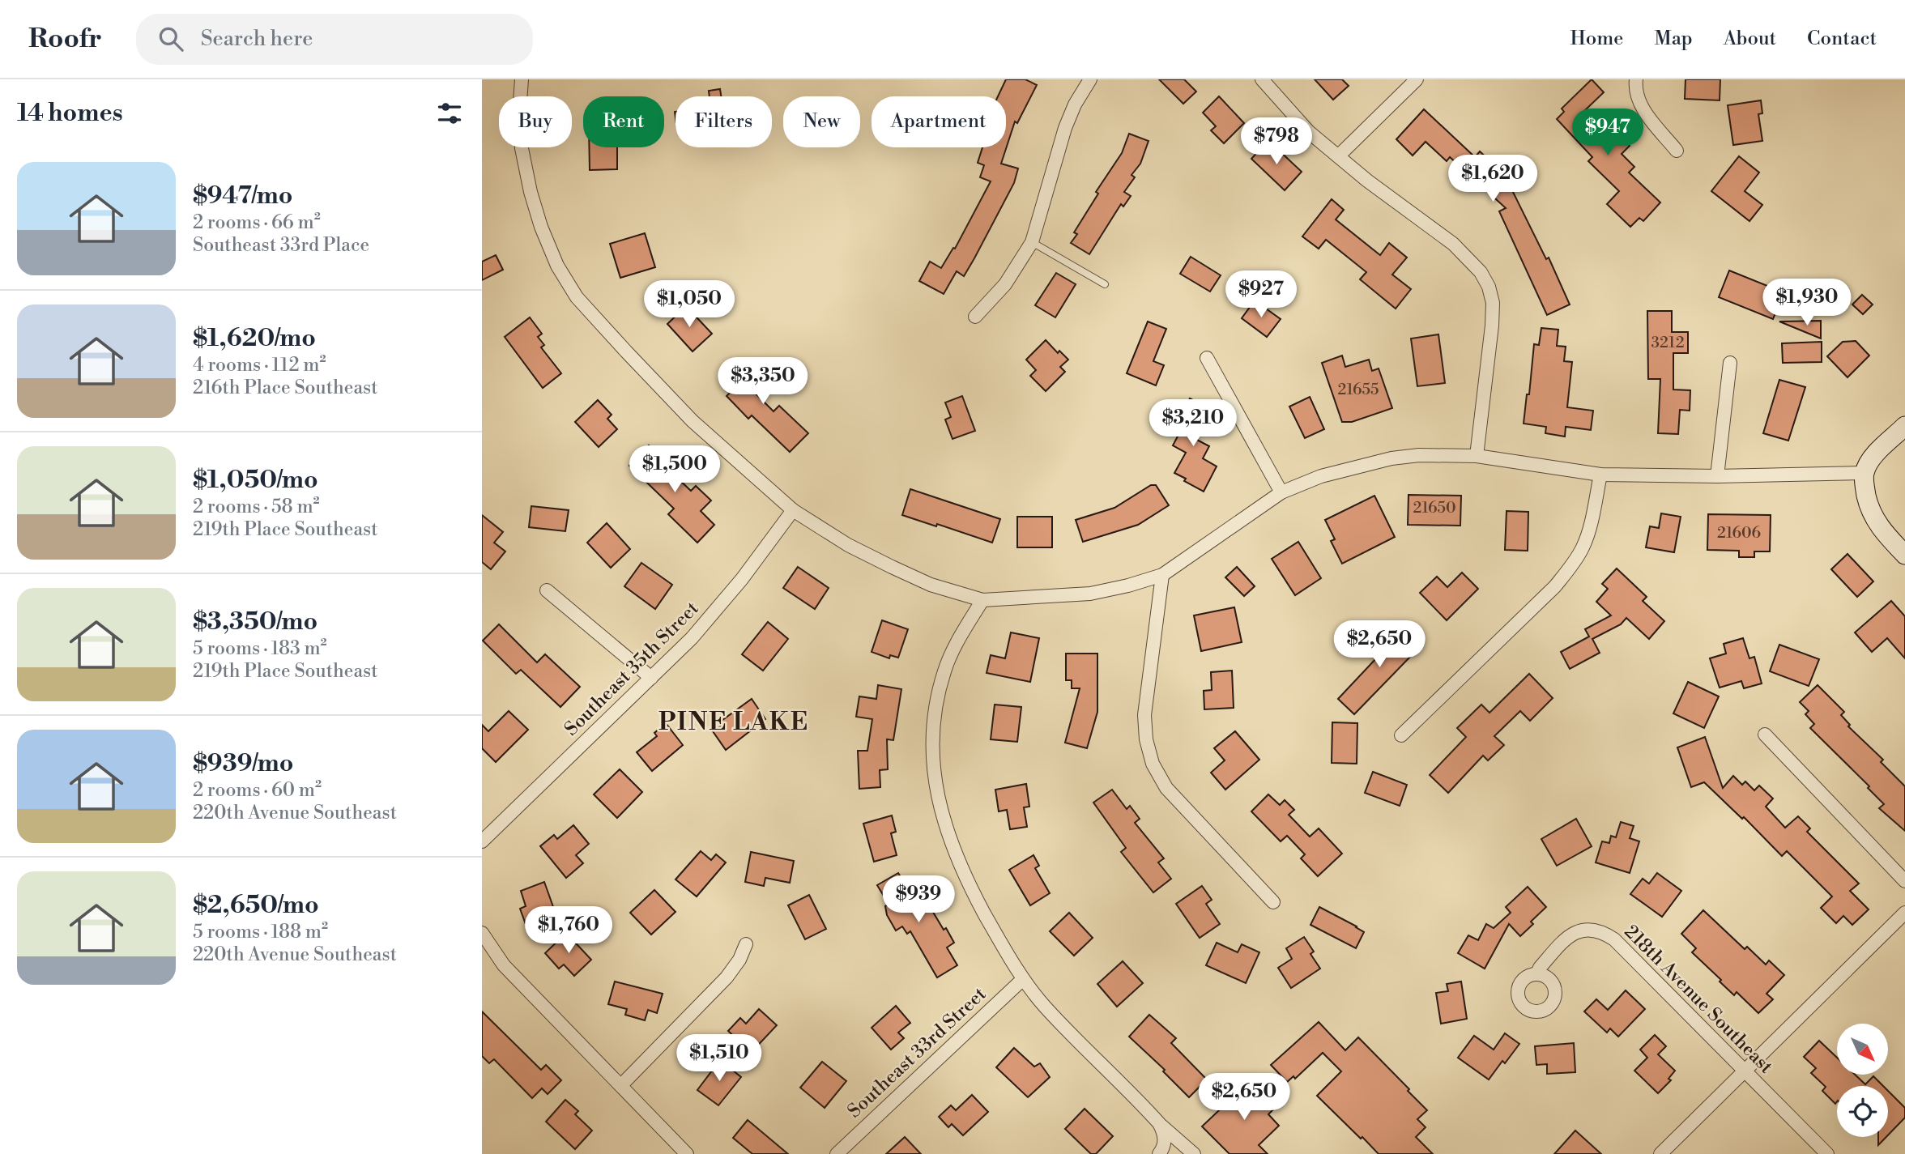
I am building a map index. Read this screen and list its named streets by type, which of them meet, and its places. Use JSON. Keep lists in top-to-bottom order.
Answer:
{
  "streets": {
    "street": ["Southeast 35th Street", "218th Avenue Southeast", "Southeast 33rd Street"]
  },
  "districts": ["PINE LAKE"],
  "house_numbers": [
    "3212",
    "21655",
    "21650",
    "21606"
  ],
  "north": "bottom right",
  "page": {
    "header": "Roofr",
    "search": "Search here",
    "nav": [
      "Home",
      "Map",
      "About",
      "Contact"
    ],
    "heading": "14 homes",
    "chip": [
      "Buy",
      "Rent",
      "Filters",
      "New",
      "Apartment"
    ],
    "price": [
      "$947",
      "$798",
      "$1,620",
      "$927",
      "$1,930",
      "$1,050",
      "$3,350",
      "$3,210",
      "$1,500",
      "$2,650",
      "$939",
      "$1,760",
      "$1,510",
      "$2,650"
    ],
    "list": [
      {
        "name": "$947/mo",
        "note": "2 rooms · 66 m² · Southeast 33rd Place"
      },
      {
        "name": "$1,620/mo",
        "note": "4 rooms · 112 m² · 216th Place Southeast"
      },
      {
        "name": "$1,050/mo",
        "note": "2 rooms · 58 m² · 219th Place Southeast"
      },
      {
        "name": "$3,350/mo",
        "note": "5 rooms · 183 m² · 219th Place Southeast"
      },
      {
        "name": "$939/mo",
        "note": "2 rooms · 60 m² · 220th Avenue Southeast"
      },
      {
        "name": "$2,650/mo",
        "note": "5 rooms · 188 m² · 220th Avenue Southeast"
      }
    ]
  }
}
